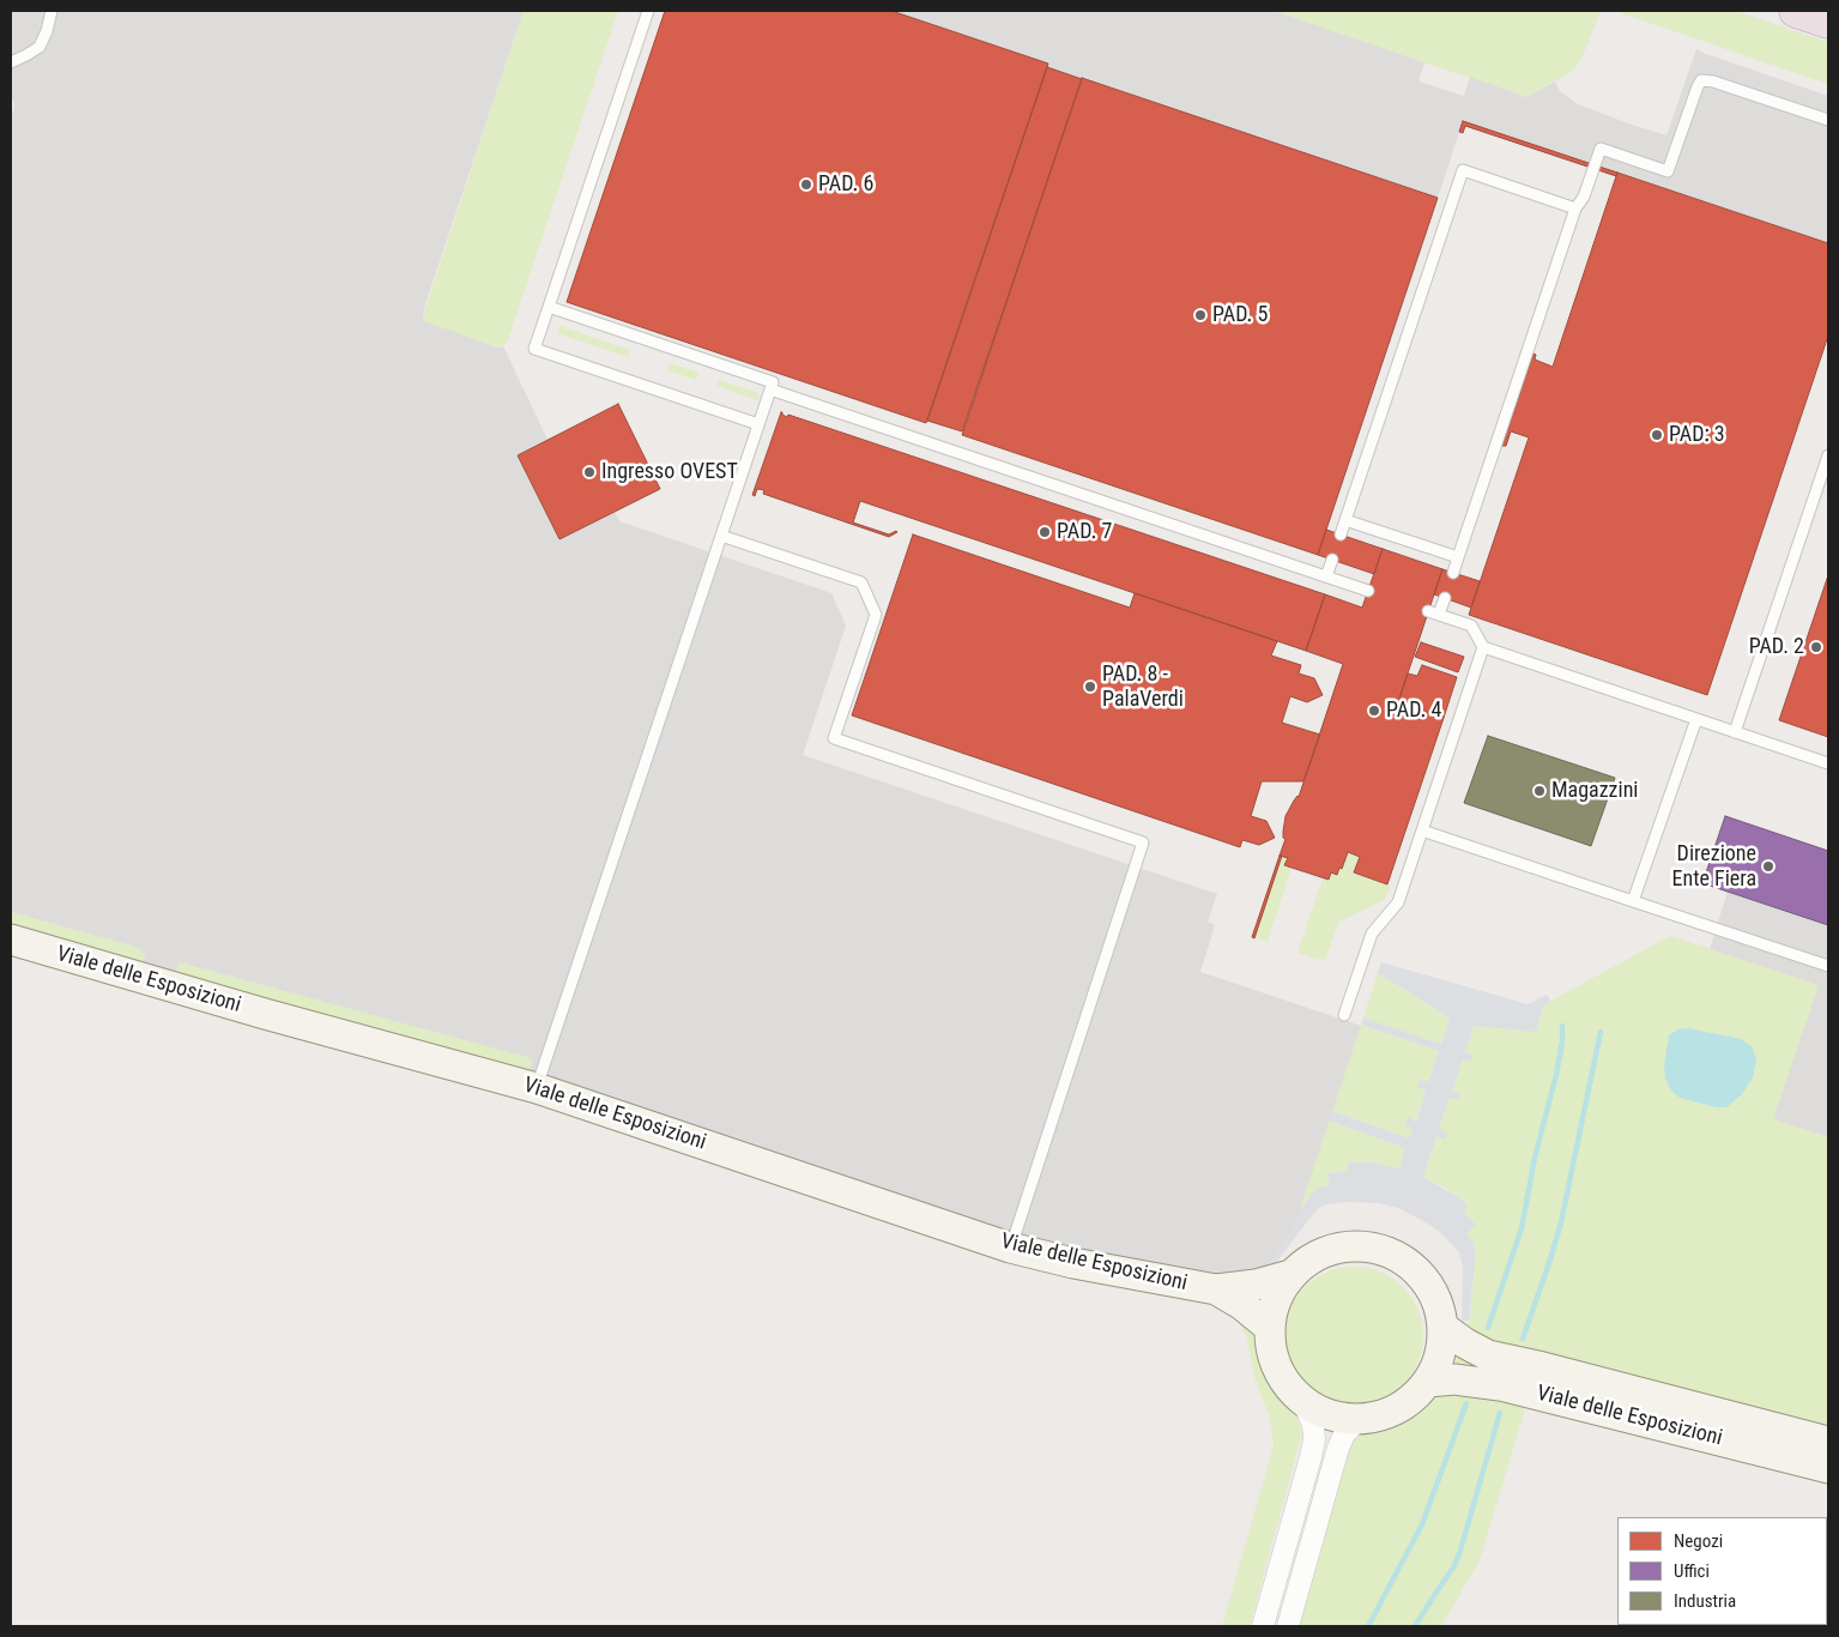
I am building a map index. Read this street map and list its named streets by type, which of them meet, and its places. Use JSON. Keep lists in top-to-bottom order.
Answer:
{
  "streets": {
    "street": ["Viale delle Esposizioni"]
  },
  "places": [
    "PAD. 6",
    "PAD. 5",
    "PAD: 3",
    "Ingresso OVEST",
    "PAD. 7",
    "PAD. 2",
    "PAD. 8 - PalaVerdi",
    "PAD. 4",
    "Magazzini",
    "Direzione Ente Fiera"
  ],
  "legend": ["Negozi", "Uffici", "Industria"]
}
